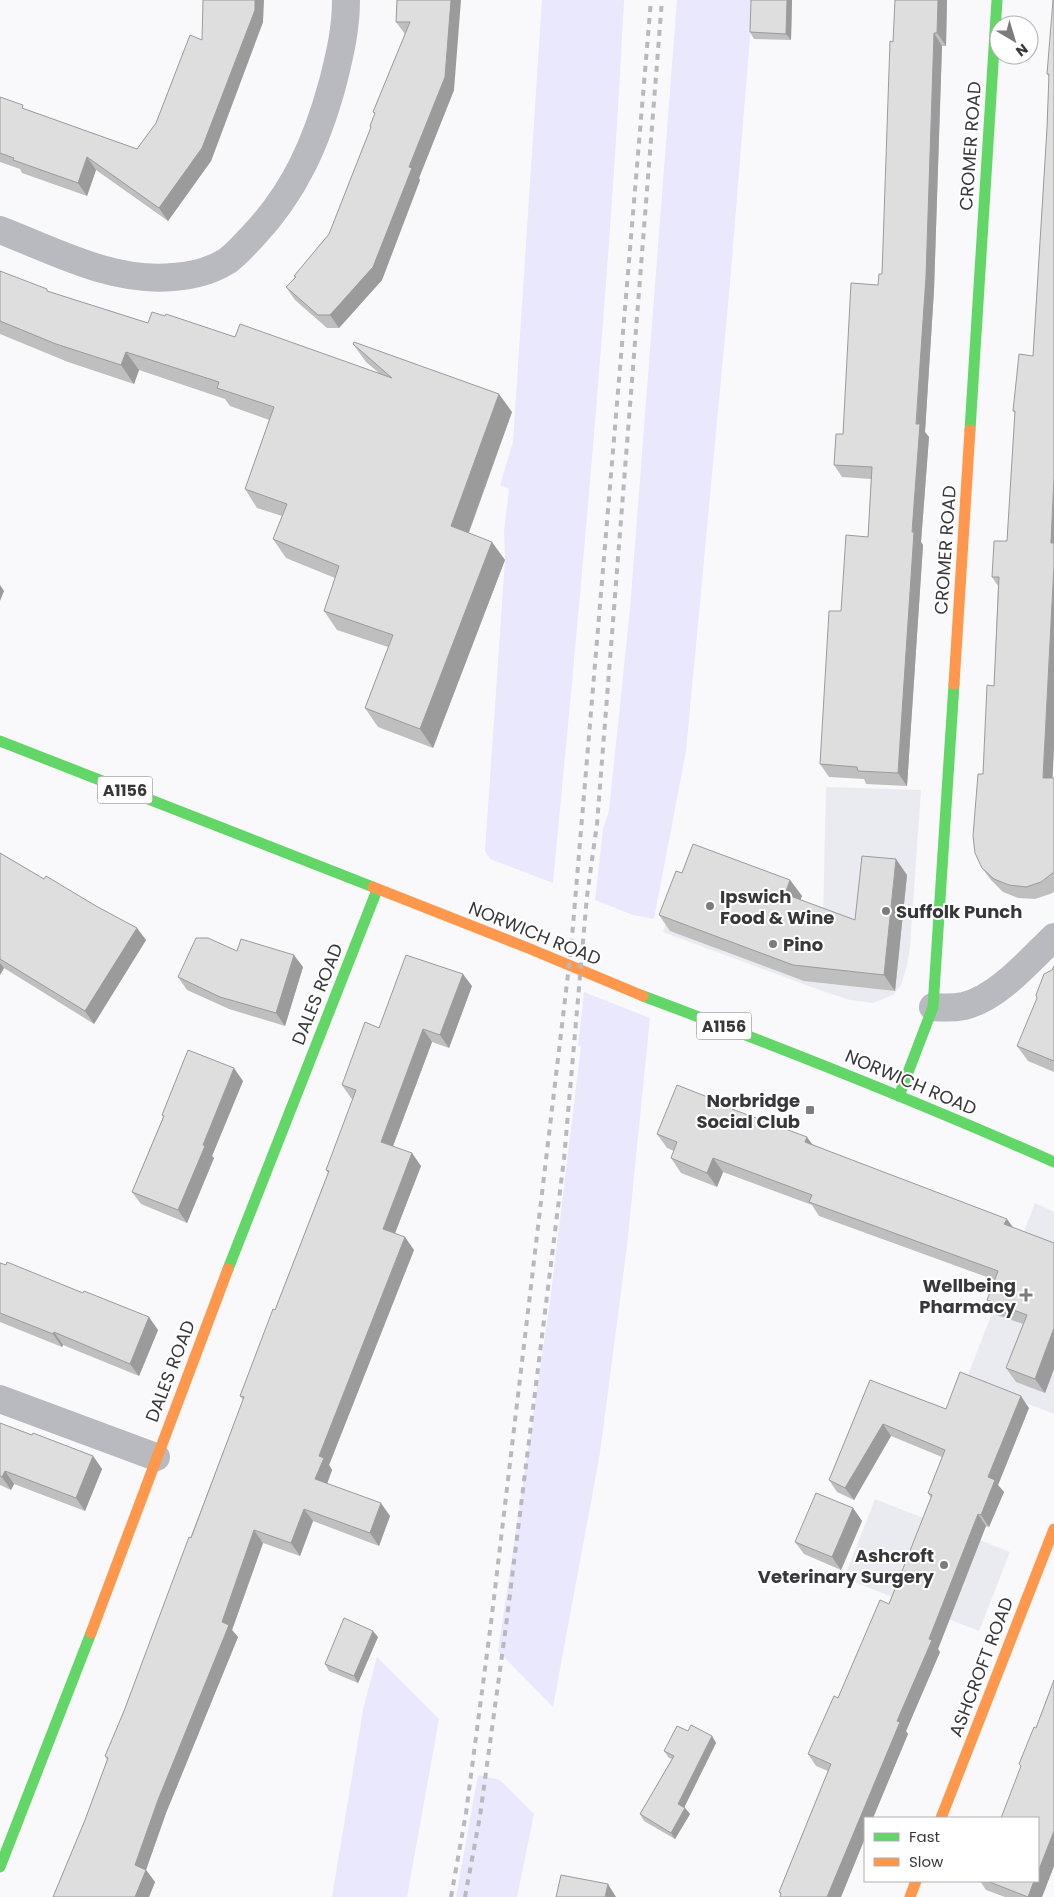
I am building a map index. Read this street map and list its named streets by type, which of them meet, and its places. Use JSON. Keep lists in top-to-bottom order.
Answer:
{
  "streets": {
    "street": [
      "CROMER ROAD",
      "A1156",
      "NORWICH ROAD",
      "DALES ROAD",
      "ASHCROFT ROAD"
    ]
  },
  "crossings": [
    ["CROMER ROAD", "NORWICH ROAD"],
    ["NORWICH ROAD", "DALES ROAD"]
  ],
  "places": {
    "other": [
      "Ipswich Food & Wine",
      "Suffolk Punch",
      "Pino",
      "Ashcroft Veterinary Surgery"
    ],
    "transit": ["Norbridge Social Club"],
    "health": ["Wellbeing Pharmacy"]
  },
  "legend": ["Fast", "Slow"],
  "north": "bottom right"
}
